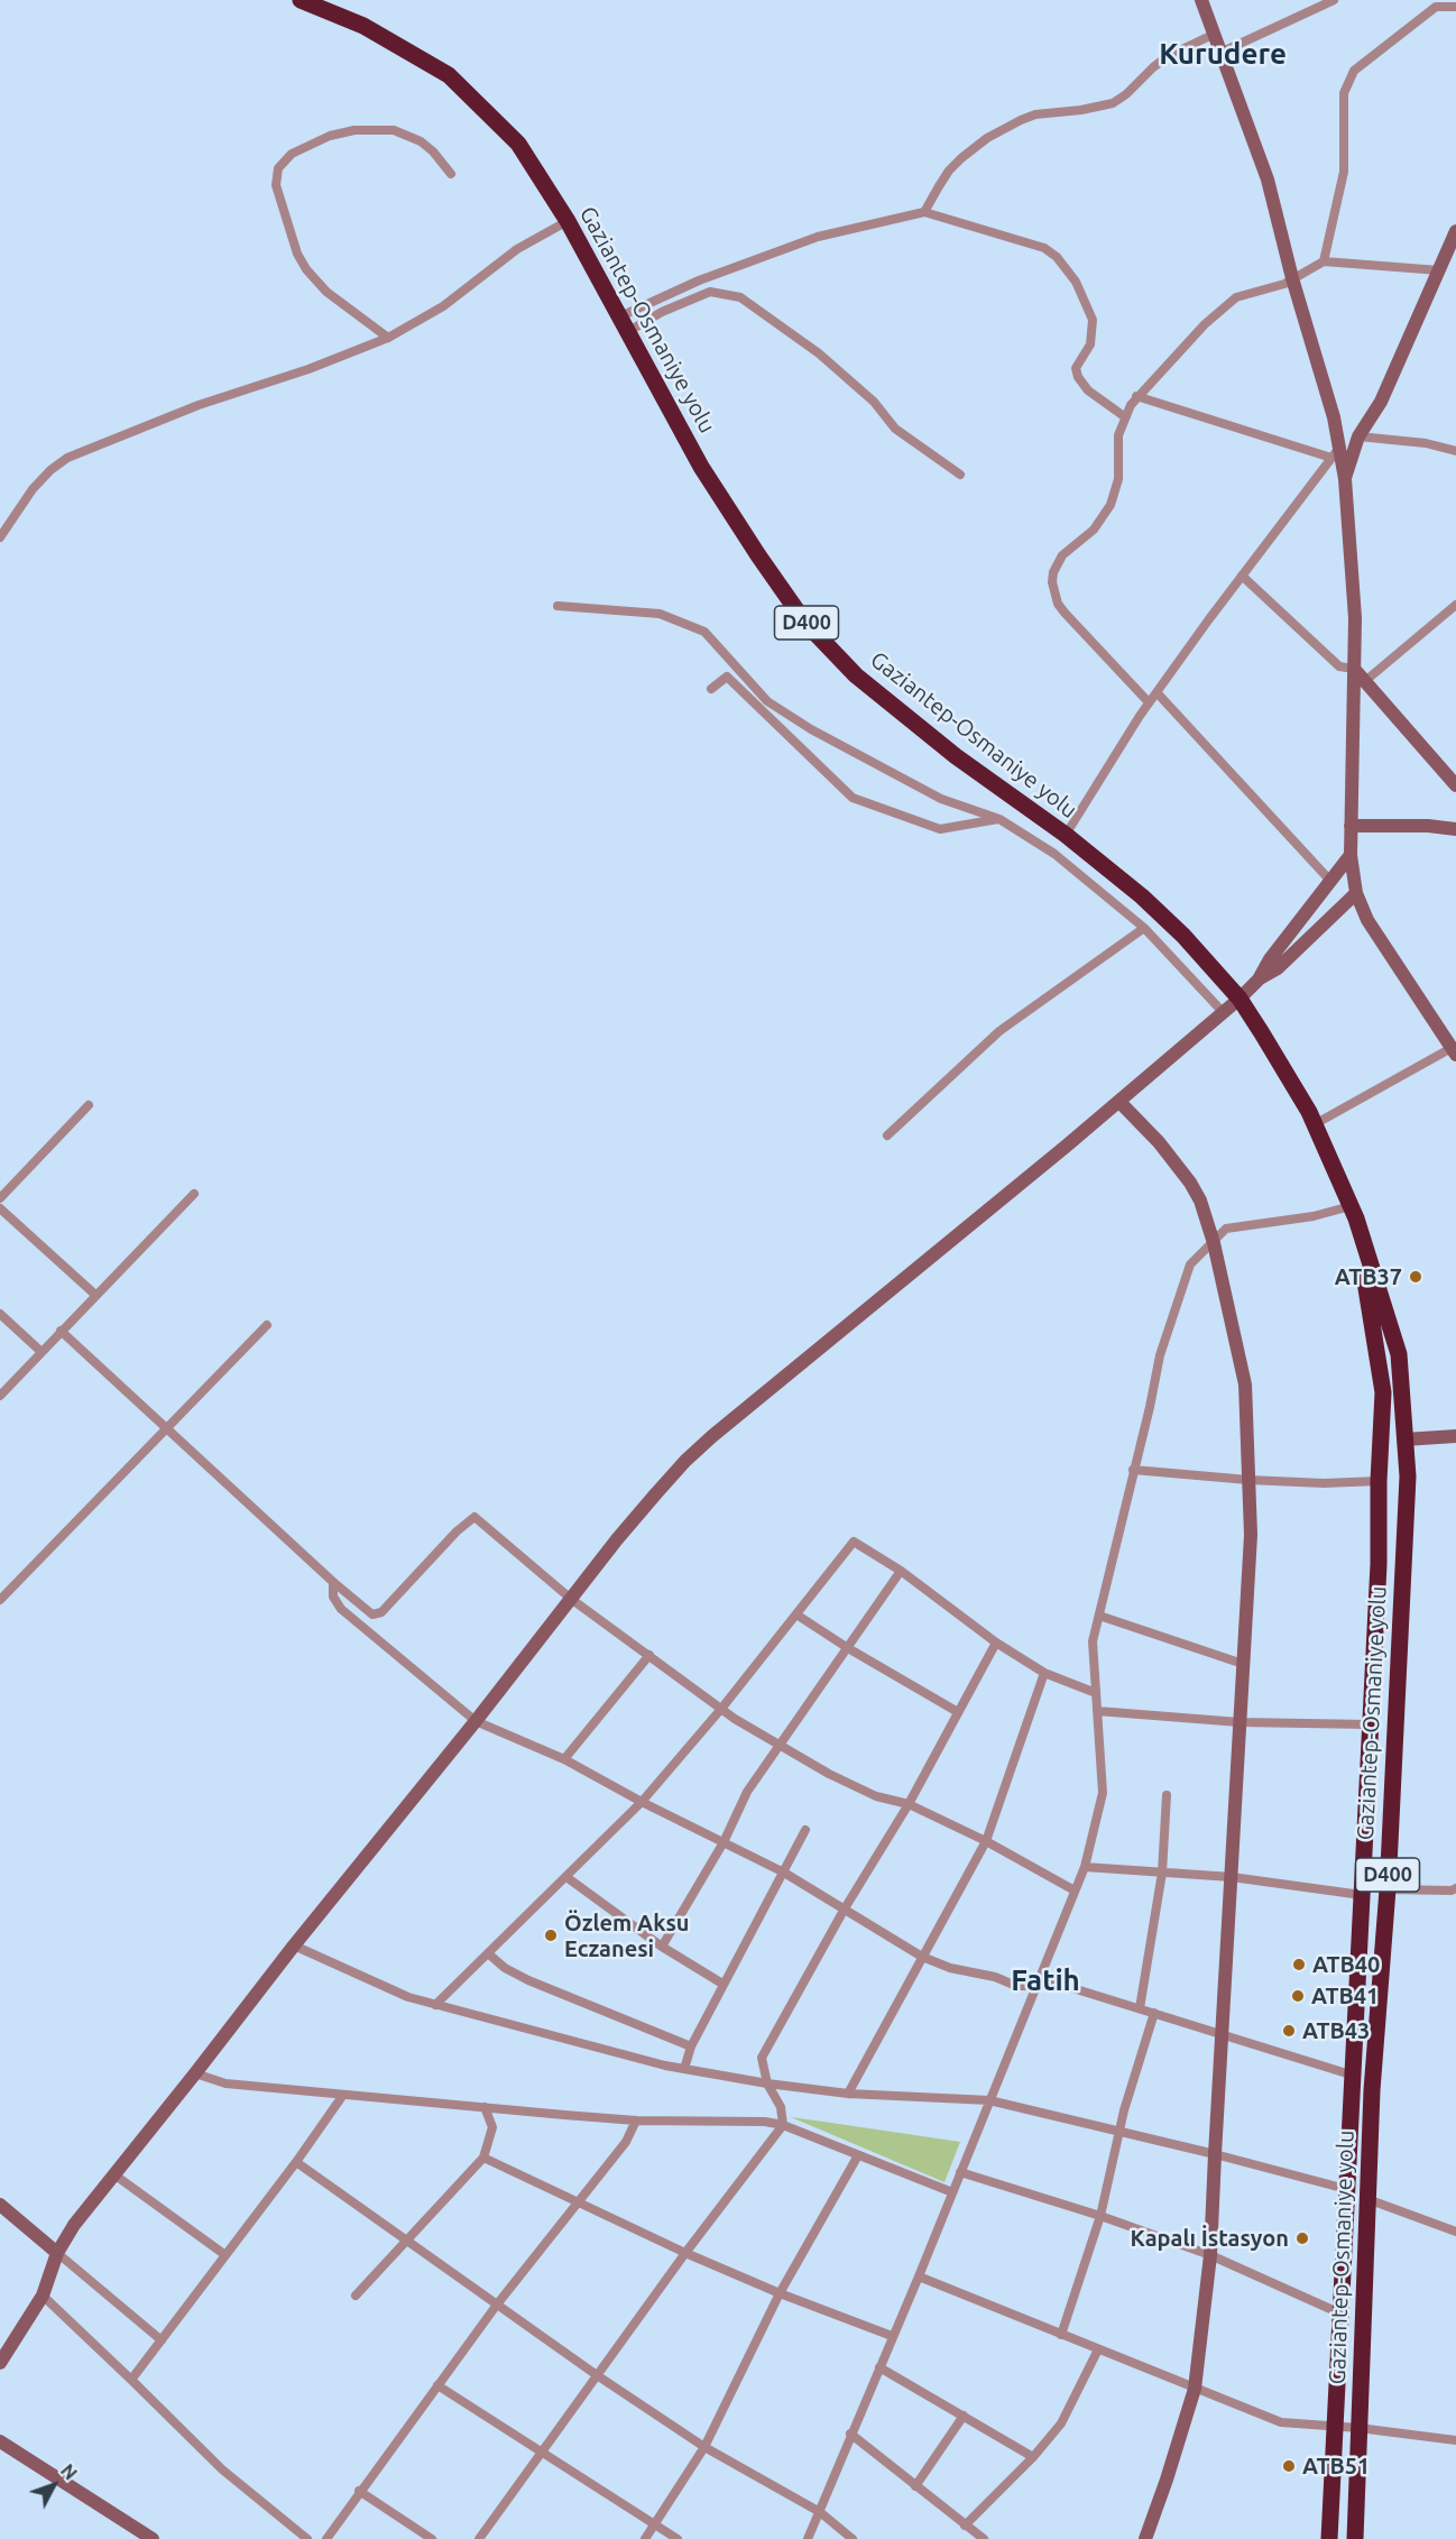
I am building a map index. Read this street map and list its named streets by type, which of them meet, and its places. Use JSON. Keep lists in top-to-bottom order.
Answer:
{
  "streets": {
    "highway": ["Gaziantep-Osmaniye yolu", "D400"]
  },
  "districts": ["Kurudere", "Fatih"],
  "places": [
    "ATB37",
    "Özlem Aksu Eczanesi",
    "ATB40",
    "ATB41",
    "ATB43",
    "Kapalı İstasyon",
    "ATB51"
  ],
  "north": "top right"
}
